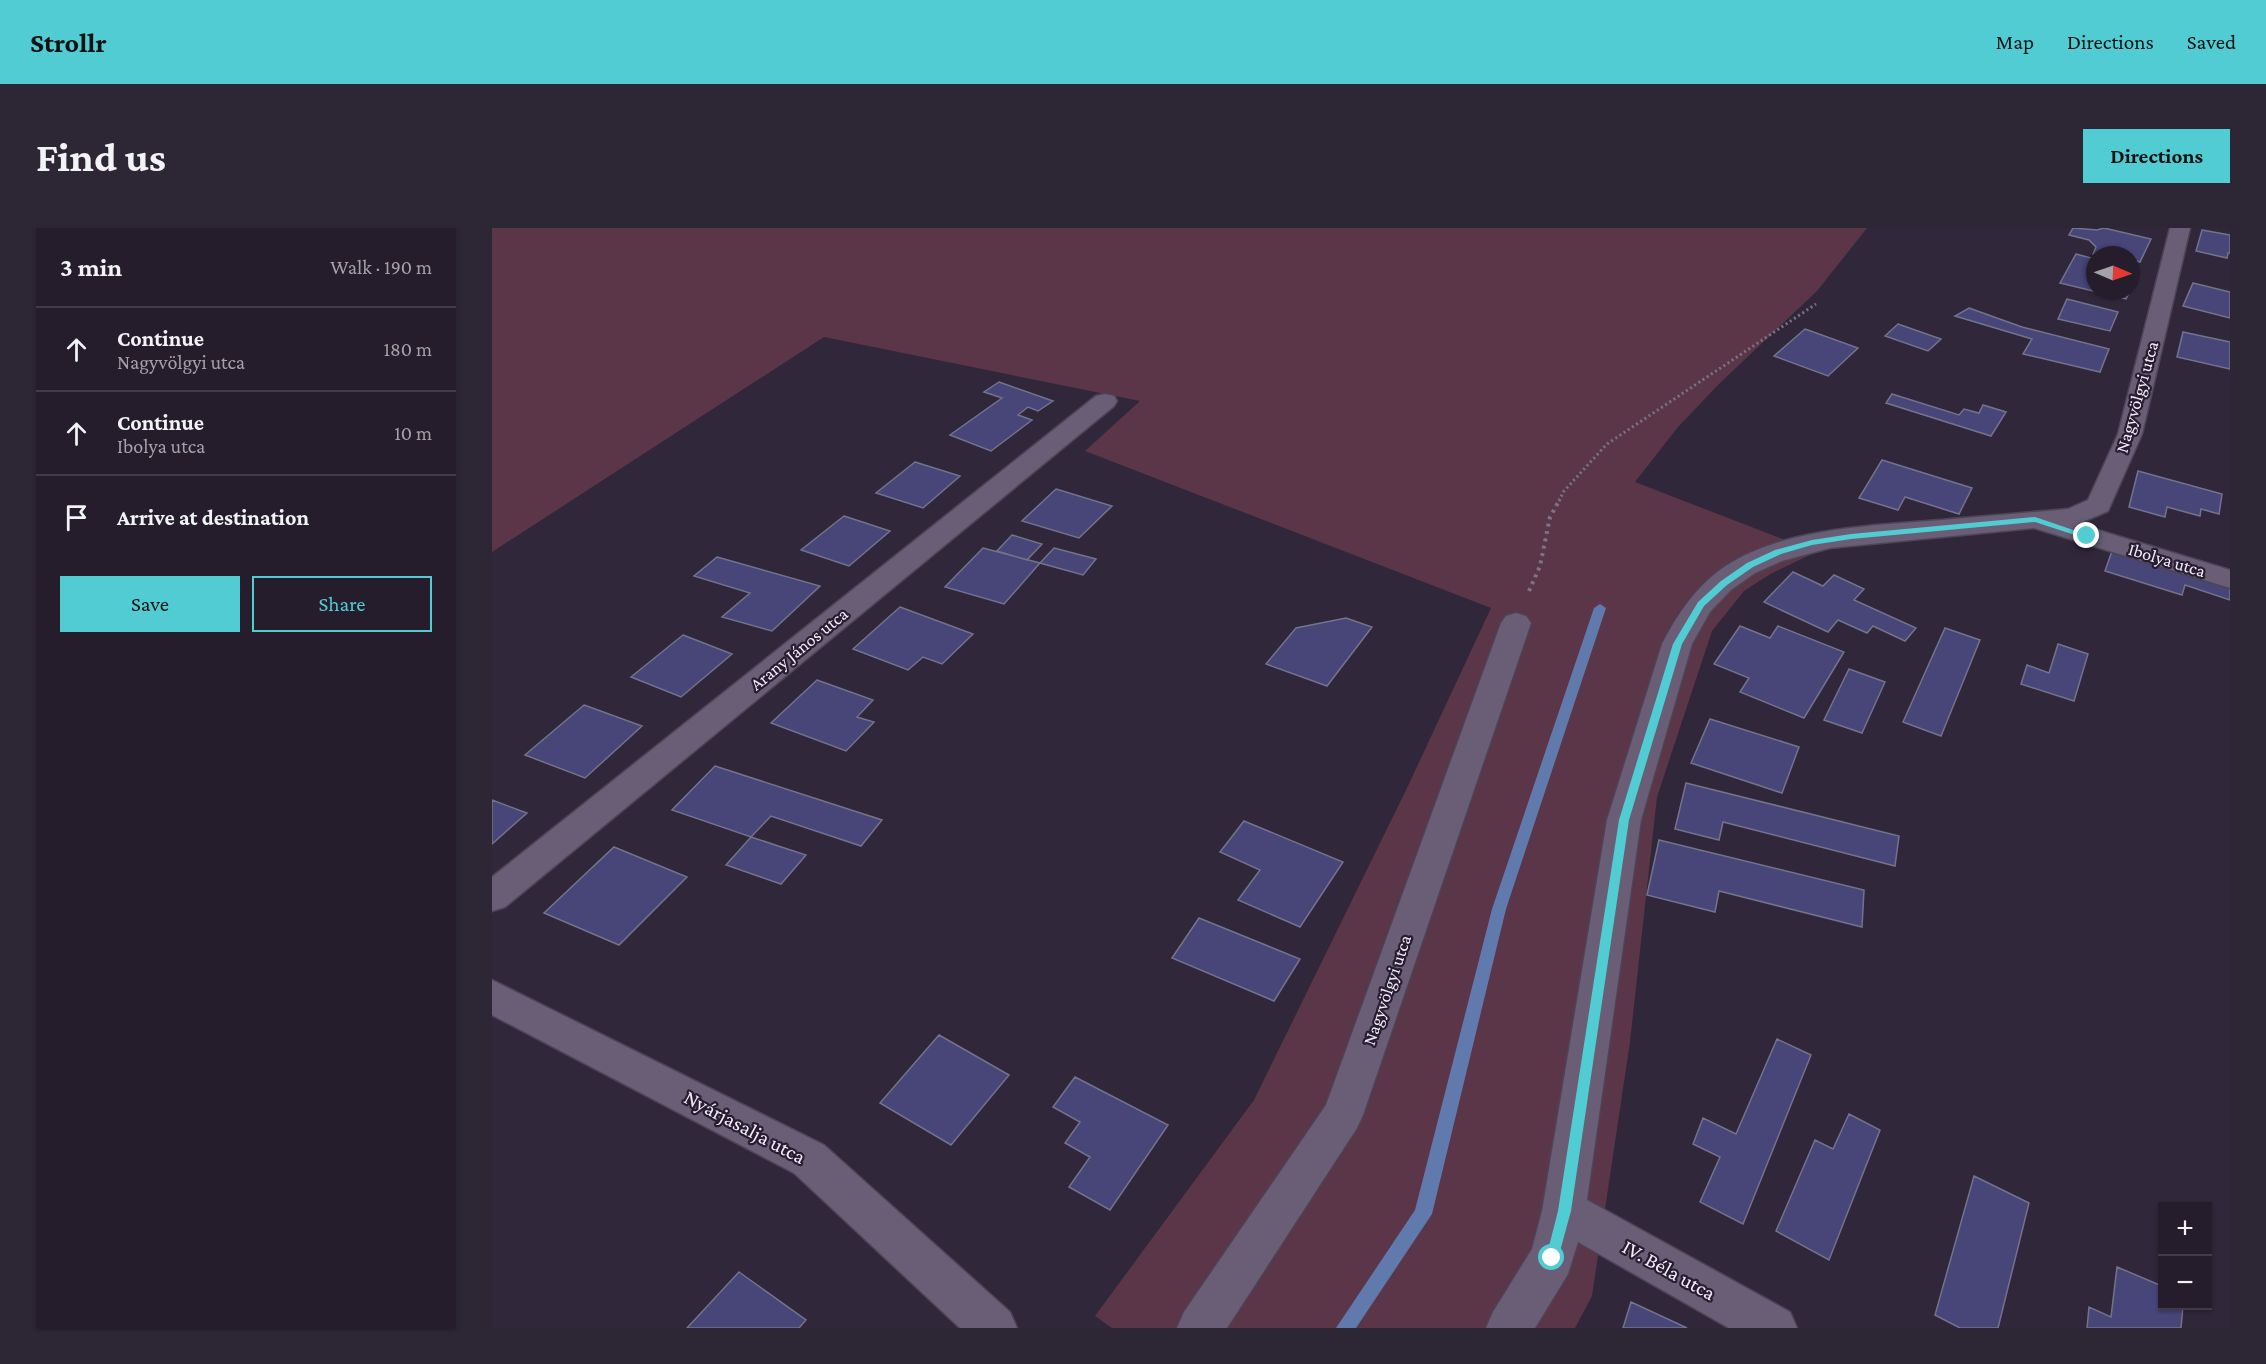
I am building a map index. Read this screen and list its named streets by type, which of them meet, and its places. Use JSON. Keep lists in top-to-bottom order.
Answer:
{
  "streets": {
    "street": [
      "Nagyvölgyi utca",
      "Ibolya utca",
      "Arany János utca",
      "Nyárjasalja utca",
      "IV. Béla utca"
    ]
  },
  "crossings": [
    ["Nagyvölgyi utca", "Ibolya utca"],
    ["Nagyvölgyi utca", "IV. Béla utca"]
  ],
  "north": "right",
  "page": {
    "header": "Strollr",
    "nav": ["Map", "Directions", "Saved"],
    "buttons": [
      "Directions",
      ["Save", "Share"]
    ],
    "title": "Find us",
    "heading": ["3 min", "Walk · 190 m"],
    "list": [
      ["Continue", "Nagyvölgyi utca", "180 m"],
      ["Continue", "Ibolya utca", "10 m"],
      "Arrive at destination"
    ],
    "map_buttons": ["+", "−"]
  }
}
